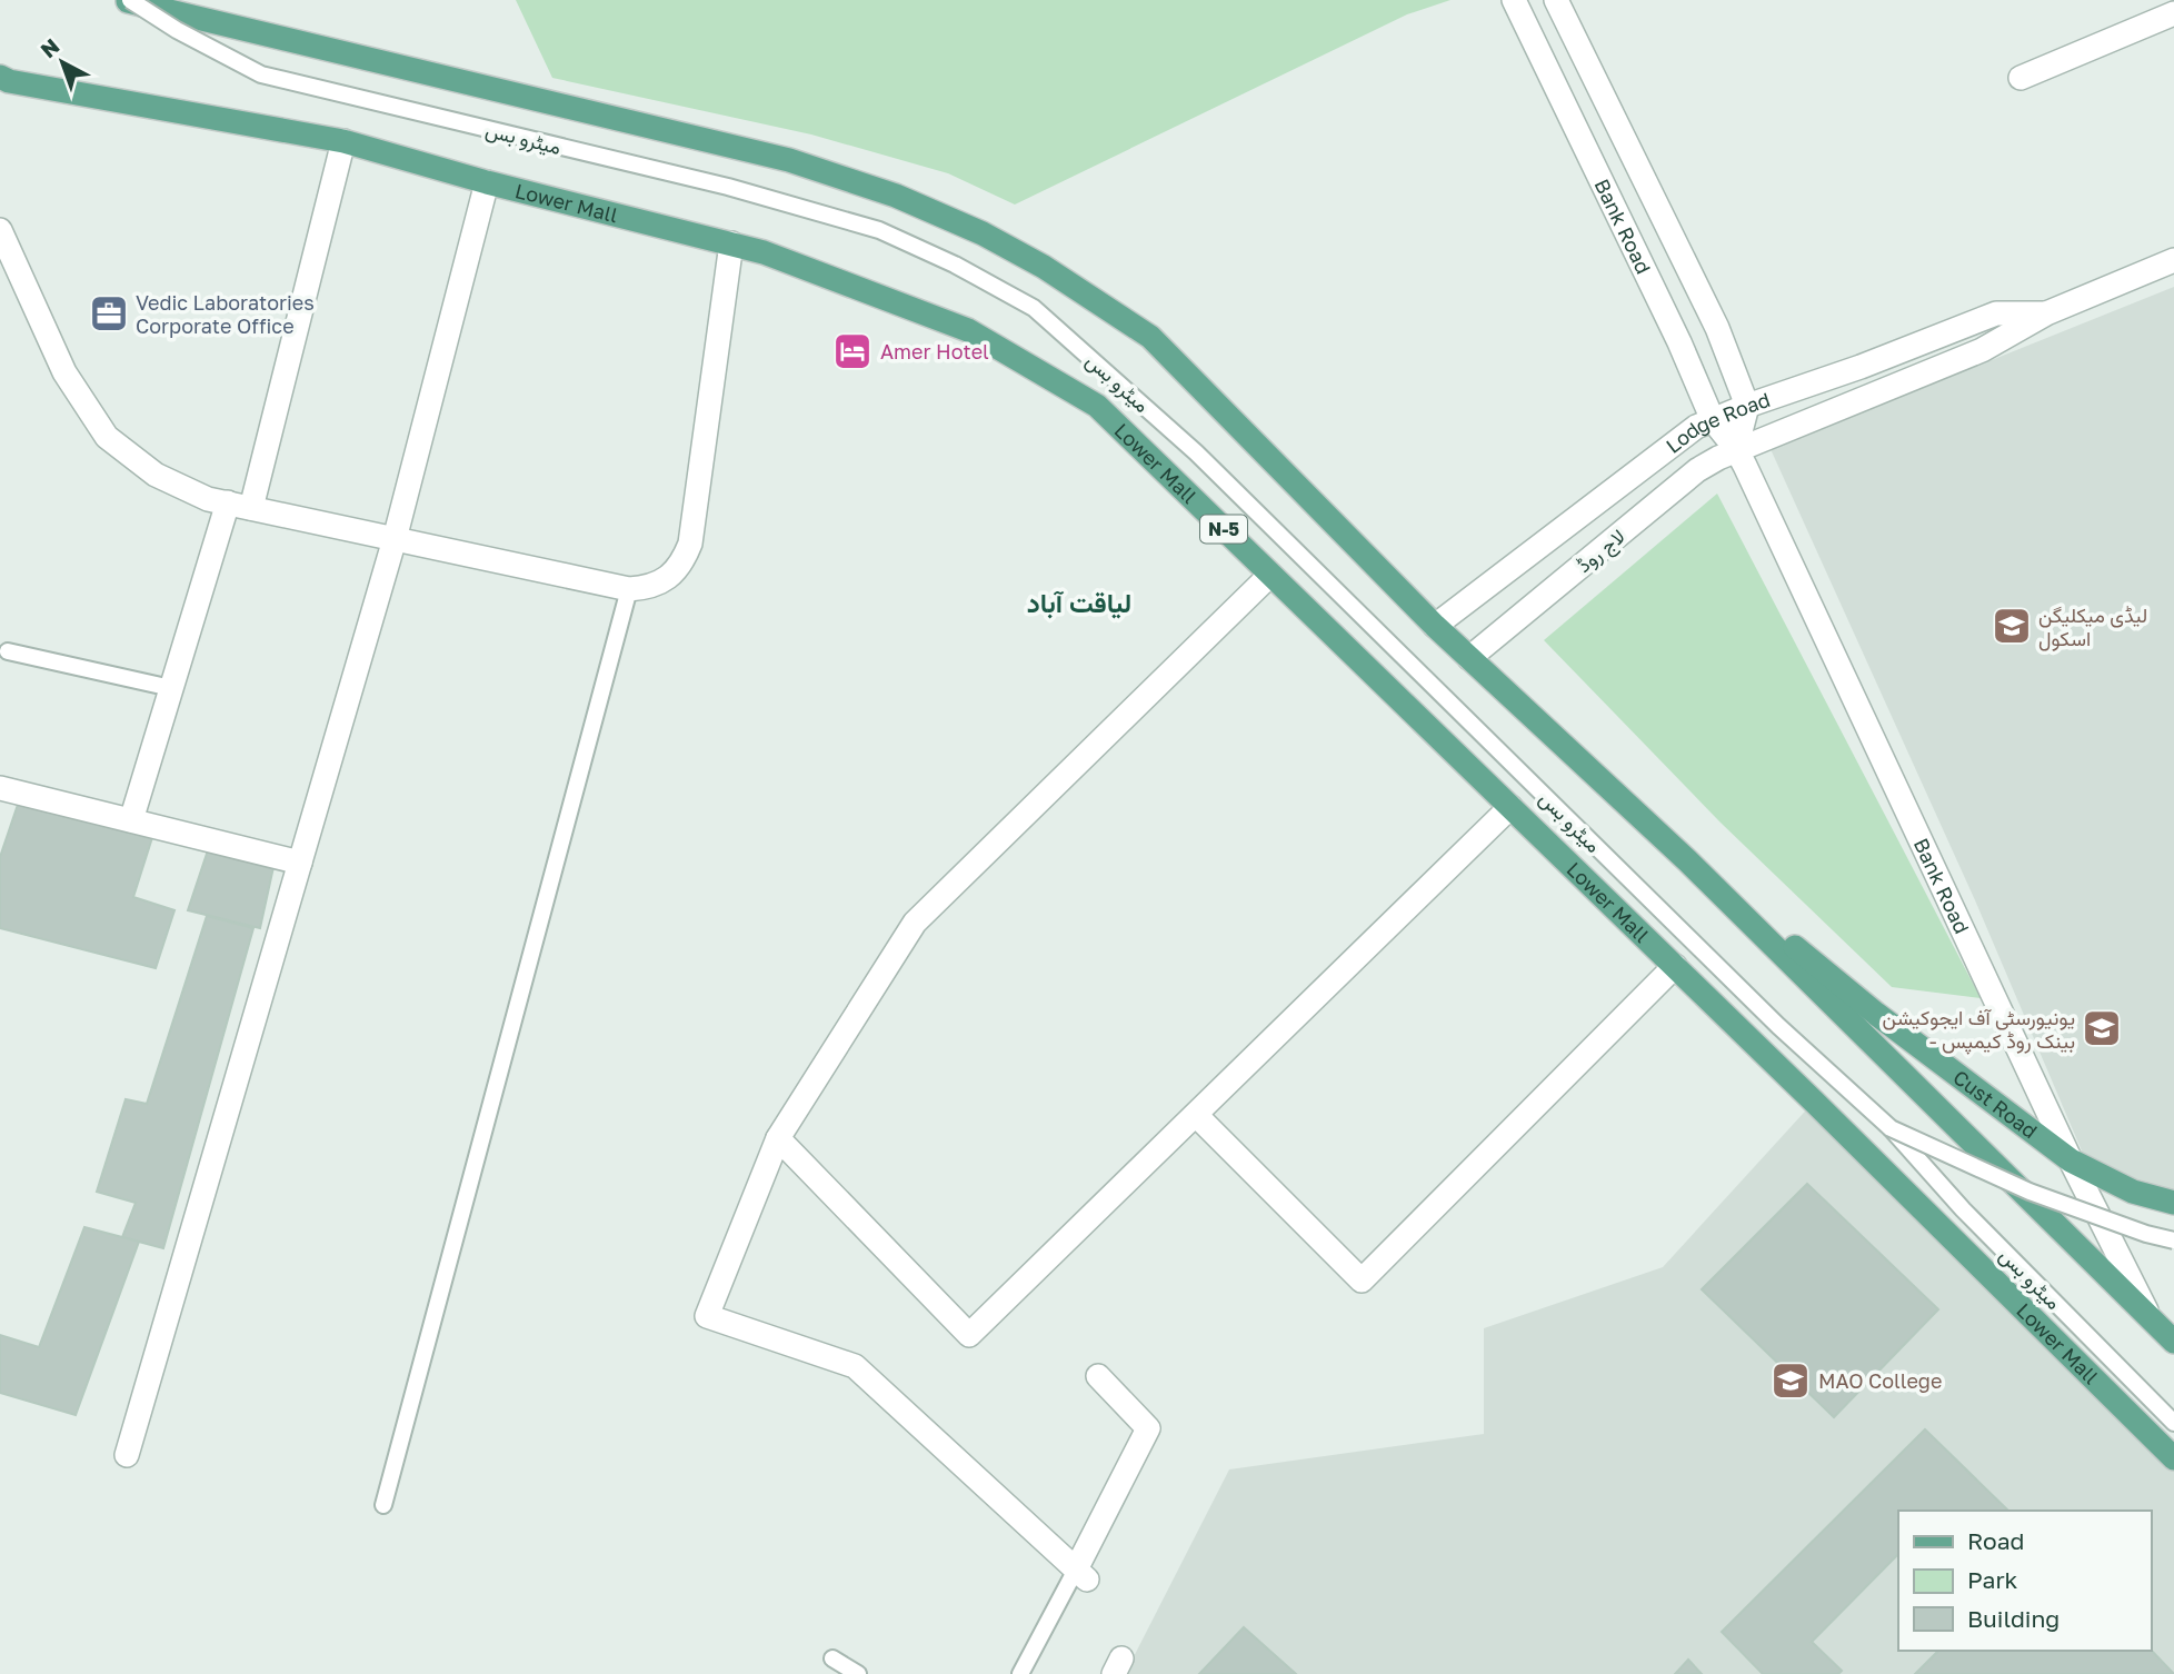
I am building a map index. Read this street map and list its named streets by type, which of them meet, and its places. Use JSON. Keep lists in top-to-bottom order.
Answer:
{
  "streets": {
    "main road": ["Lower Mall", "N-5", "Cust Road"],
    "street": ["Bank Road", "Lodge Road", "لاج روڈ"],
    "lane": ["میٹرو بس"]
  },
  "crossings": [
    ["Bank Road", "Lodge Road"],
    ["Bank Road", "لاج روڈ"],
    ["Bank Road", "Cust Road"],
    ["Lodge Road", "لاج روڈ"]
  ],
  "districts": ["لیاقت آباد"],
  "places": {
    "office": ["Vedic Laboratories Corporate Office"],
    "hotel": ["Amer Hotel"],
    "school or university": ["لیڈی میکلیگن اسکول", "یونیورسٹی آف ایجوکیشن - بینک روڈ کیمپس", "MAO College"]
  },
  "legend": ["Road", "Park", "Building"],
  "north": "top left"
}
